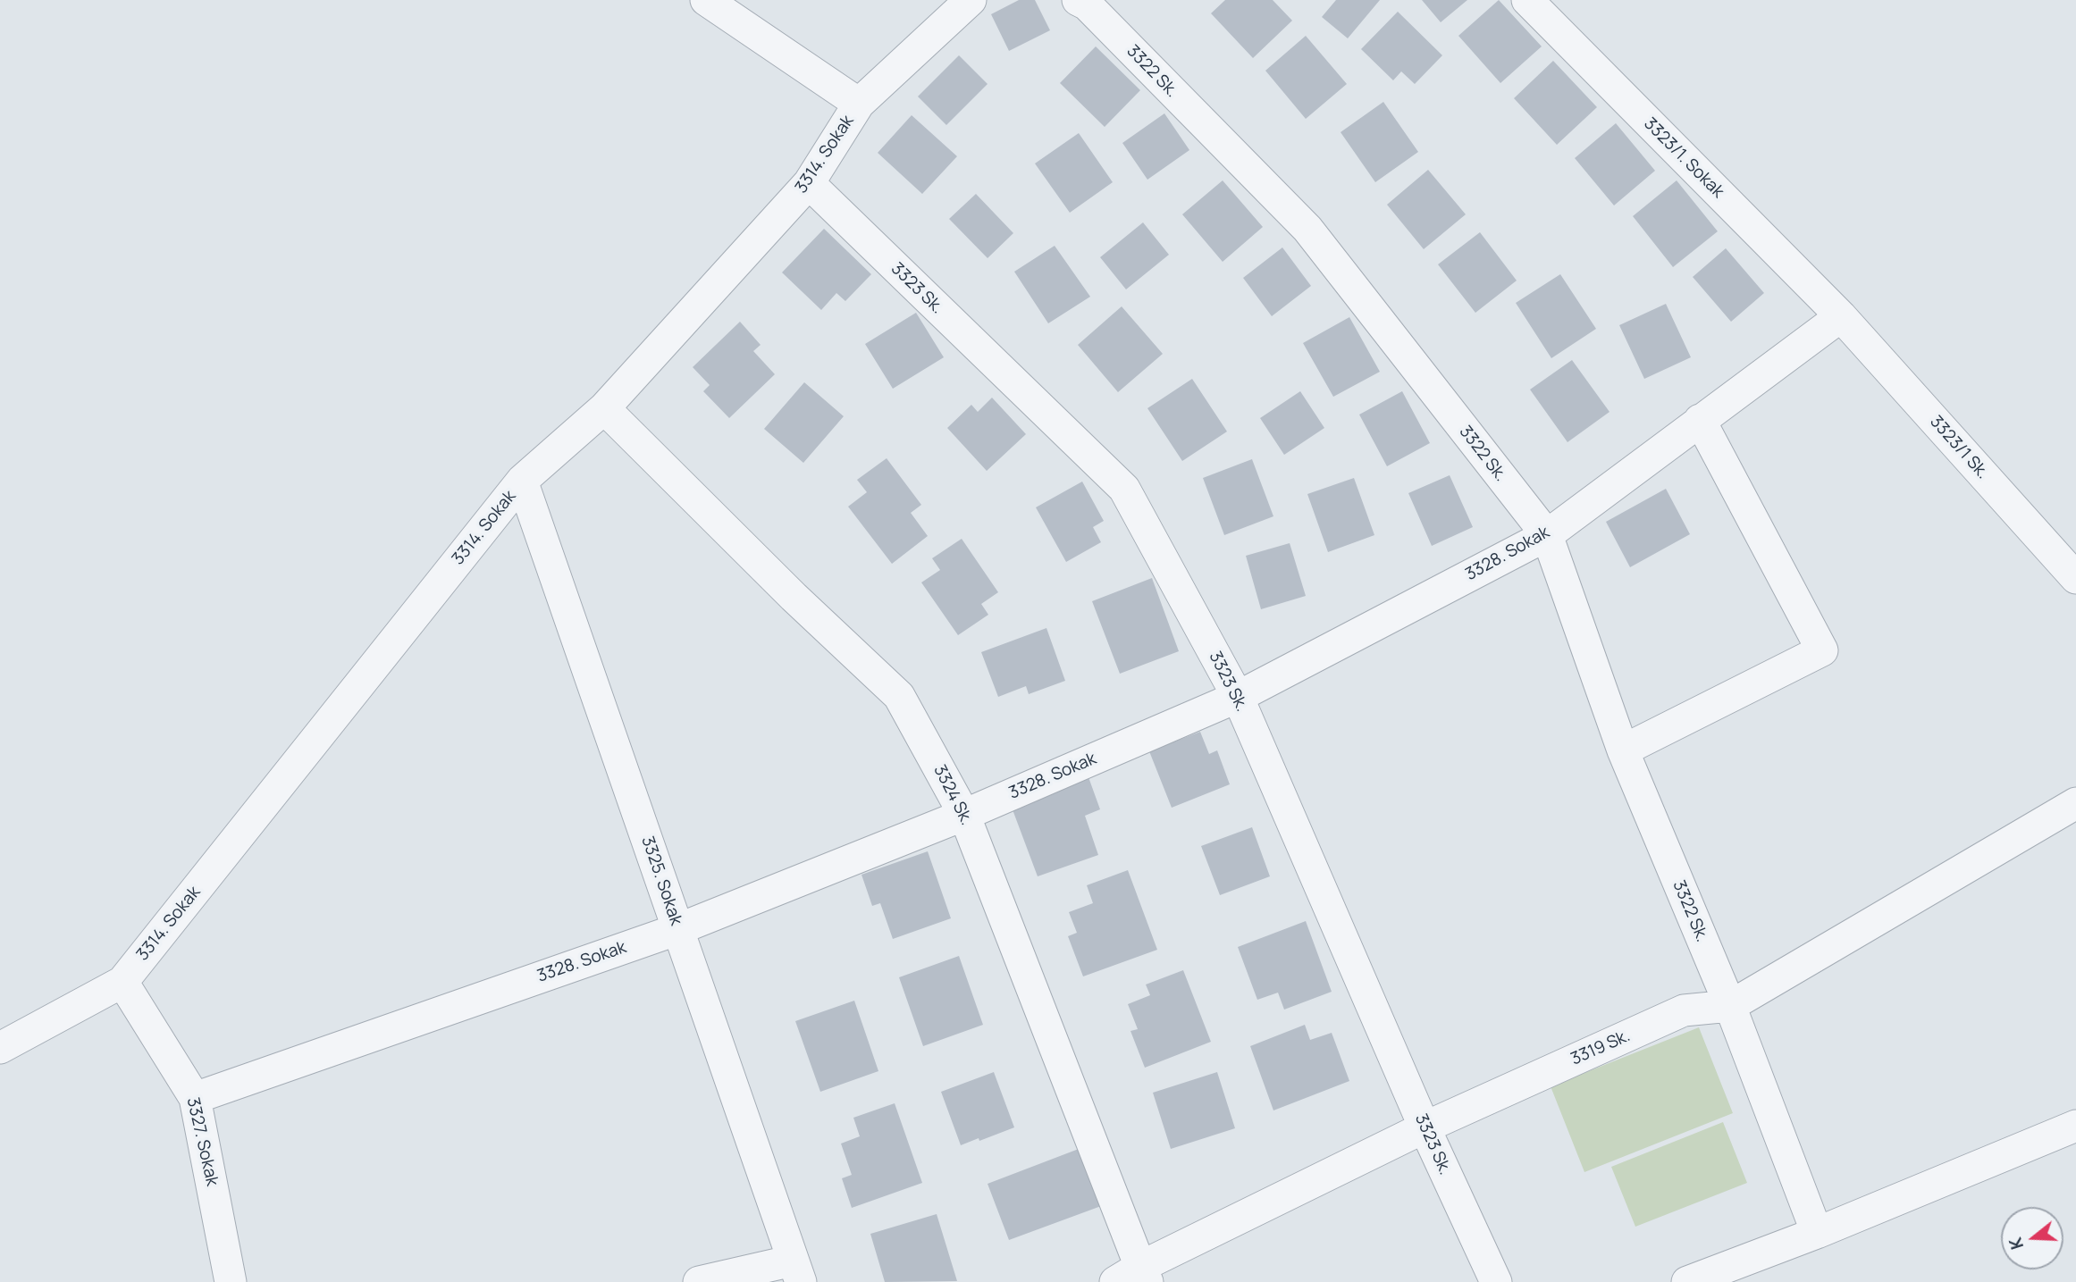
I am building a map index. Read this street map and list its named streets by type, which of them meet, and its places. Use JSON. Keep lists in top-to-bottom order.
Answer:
{
  "streets": {
    "street": [
      "3322 Sk.",
      "3314. Sokak",
      "3323/1. Sokak",
      "3323 Sk.",
      "3323/1 Sk.",
      "3328. Sokak",
      "3324 Sk.",
      "3325. Sokak",
      "3319 Sk.",
      "3327. Sokak"
    ]
  },
  "crossings": [
    ["3322 Sk.", "3328. Sokak"],
    ["3322 Sk.", "3319 Sk."],
    ["3314. Sokak", "3323 Sk."],
    ["3314. Sokak", "3324 Sk."],
    ["3314. Sokak", "3325. Sokak"],
    ["3314. Sokak", "3327. Sokak"],
    ["3323/1. Sokak", "3323/1 Sk."],
    ["3323/1. Sokak", "3328. Sokak"],
    ["3323 Sk.", "3328. Sokak"],
    ["3323 Sk.", "3319 Sk."],
    ["3323/1 Sk.", "3328. Sokak"],
    ["3328. Sokak", "3324 Sk."],
    ["3328. Sokak", "3325. Sokak"],
    ["3328. Sokak", "3327. Sokak"],
    ["3324 Sk.", "3319 Sk."]
  ],
  "north": "left"
}
